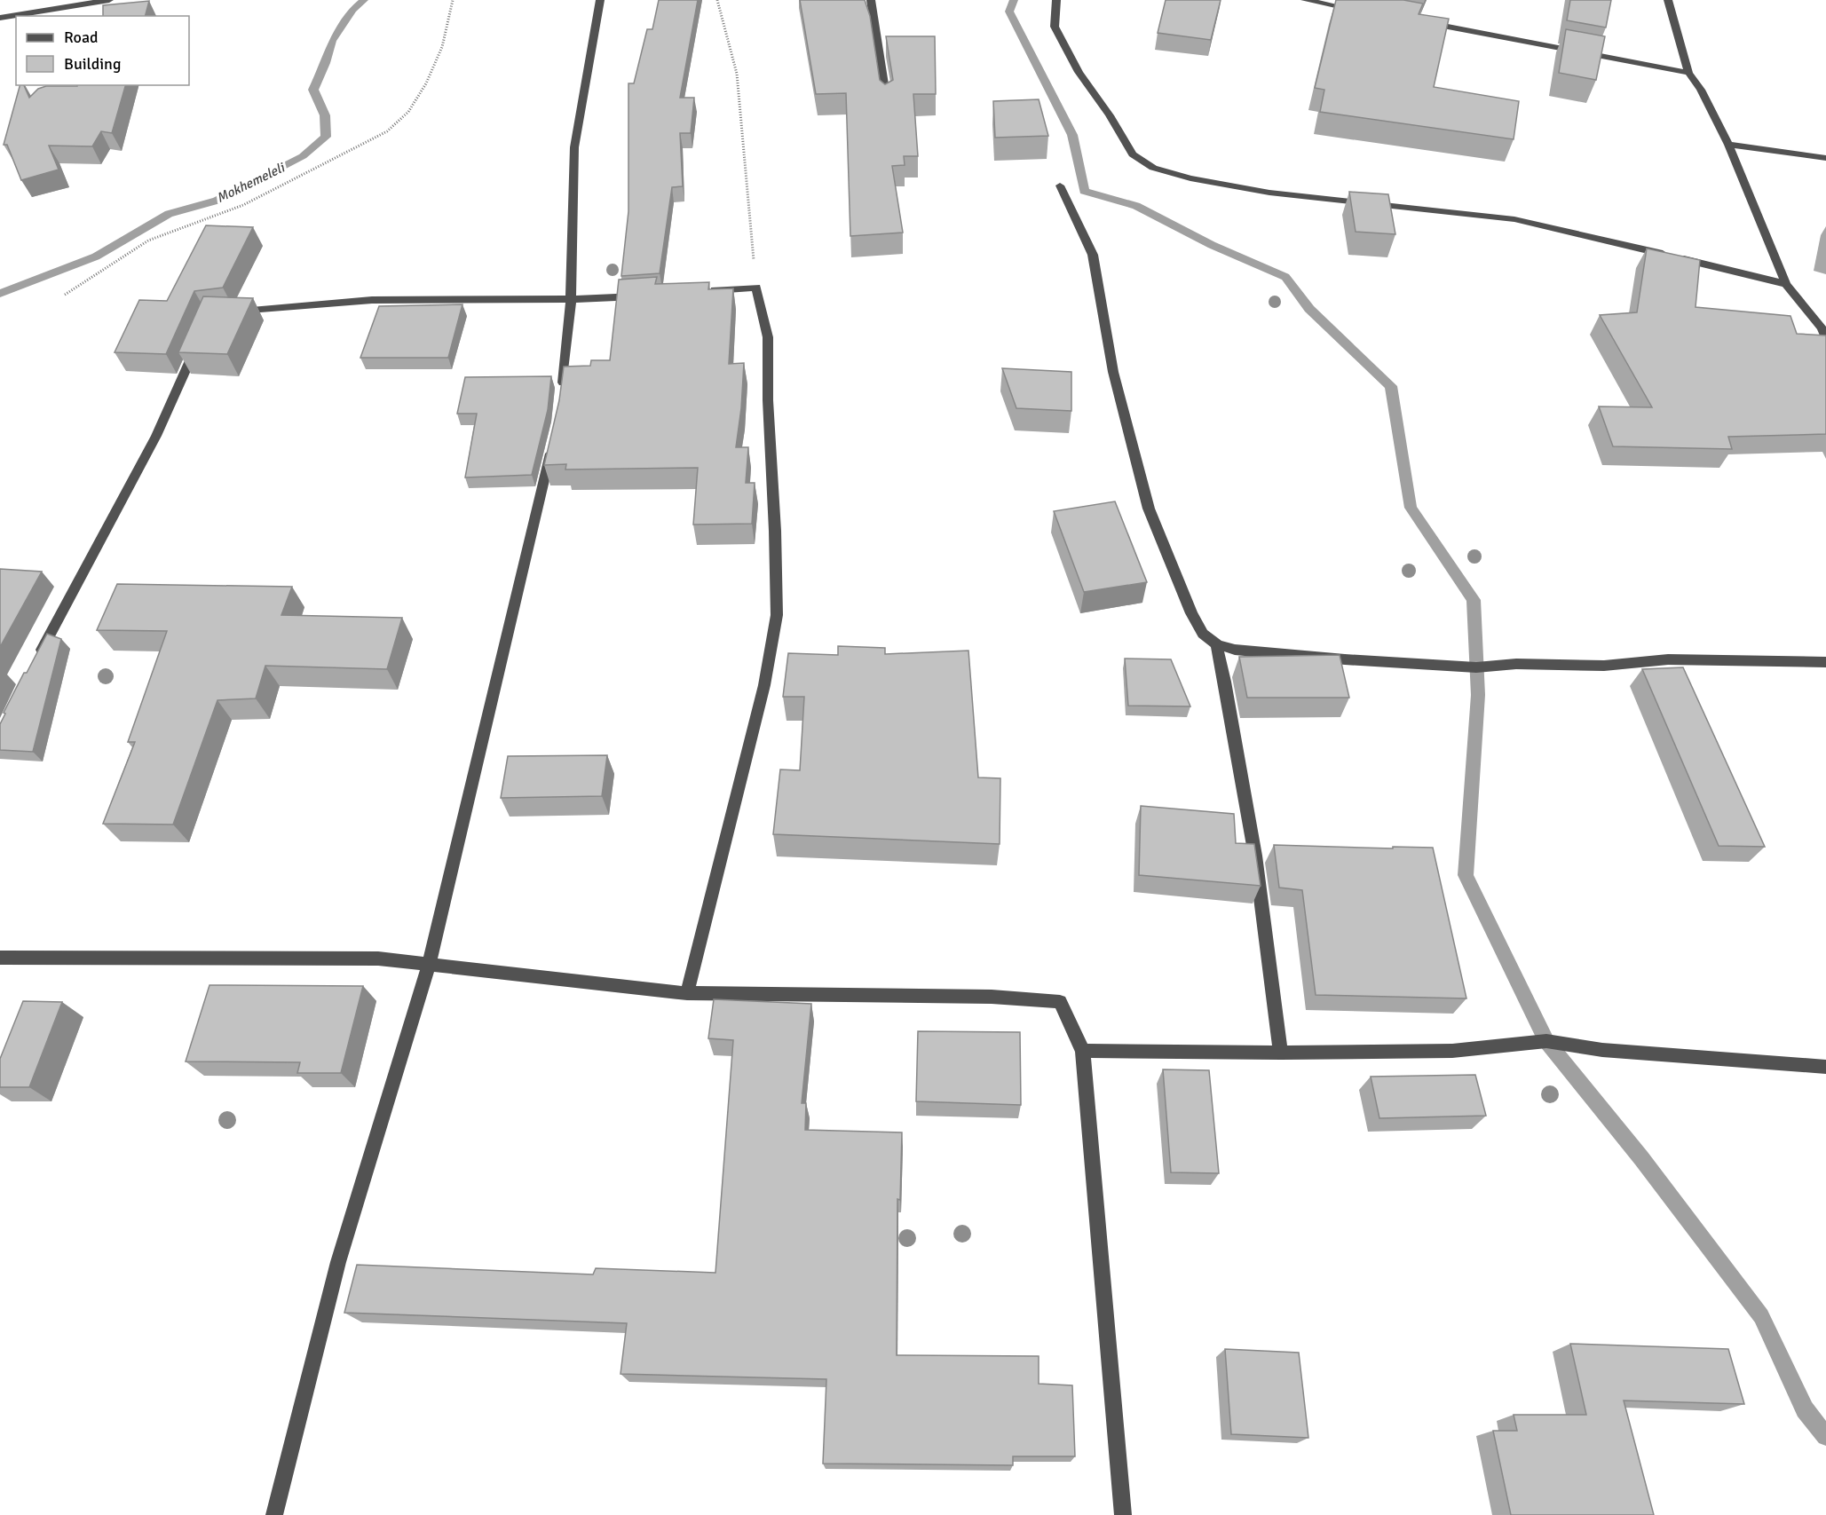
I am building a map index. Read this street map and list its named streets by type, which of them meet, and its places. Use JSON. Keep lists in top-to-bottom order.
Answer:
{
  "water": ["Mokhemeleli"],
  "legend": ["Road", "Building"]
}
